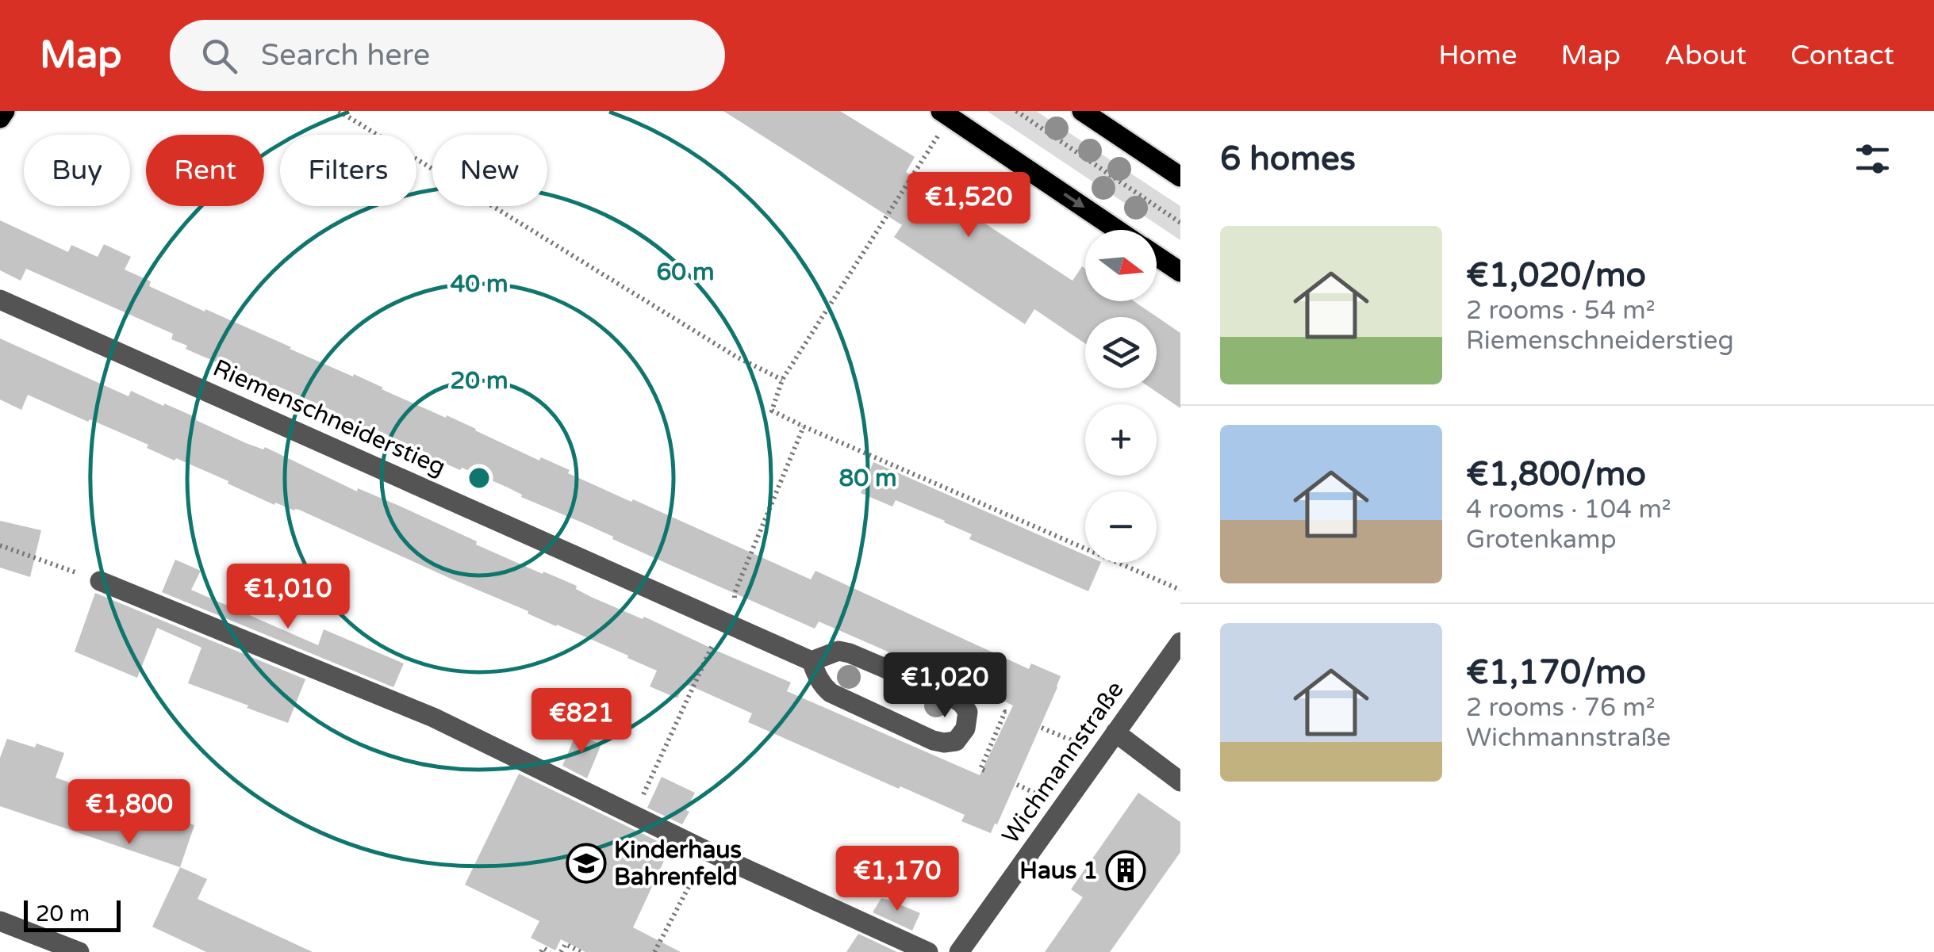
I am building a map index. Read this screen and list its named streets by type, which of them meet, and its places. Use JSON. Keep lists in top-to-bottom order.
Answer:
{
  "streets": {
    "street": ["Riemenschneiderstieg", "Wichmannstraße"]
  },
  "places": {
    "school or university": ["Kinderhaus Bahrenfeld"],
    "building": ["Haus 1"]
  },
  "scale_bar": "20 m",
  "north": "right",
  "page": {
    "header": "Map",
    "search": "Search here",
    "nav": [
      "Home",
      "Map",
      "About",
      "Contact"
    ],
    "heading": "6 homes",
    "chip": [
      "Buy",
      "Rent",
      "Filters",
      "New"
    ],
    "price": [
      "€1,520",
      "€1,010",
      "€1,020",
      "€821",
      "€1,800",
      "€1,170"
    ],
    "list": [
      {
        "name": "€1,020/mo",
        "note": "2 rooms · 54 m² · Riemenschneiderstieg"
      },
      {
        "name": "€1,800/mo",
        "note": "4 rooms · 104 m² · Grotenkamp"
      },
      {
        "name": "€1,170/mo",
        "note": "2 rooms · 76 m² · Wichmannstraße"
      }
    ],
    "map_buttons": ["+", "−"],
    "scale": "20 m"
  },
  "rings": [
    "60 m",
    "40 m",
    "20 m",
    "80 m"
  ]
}
